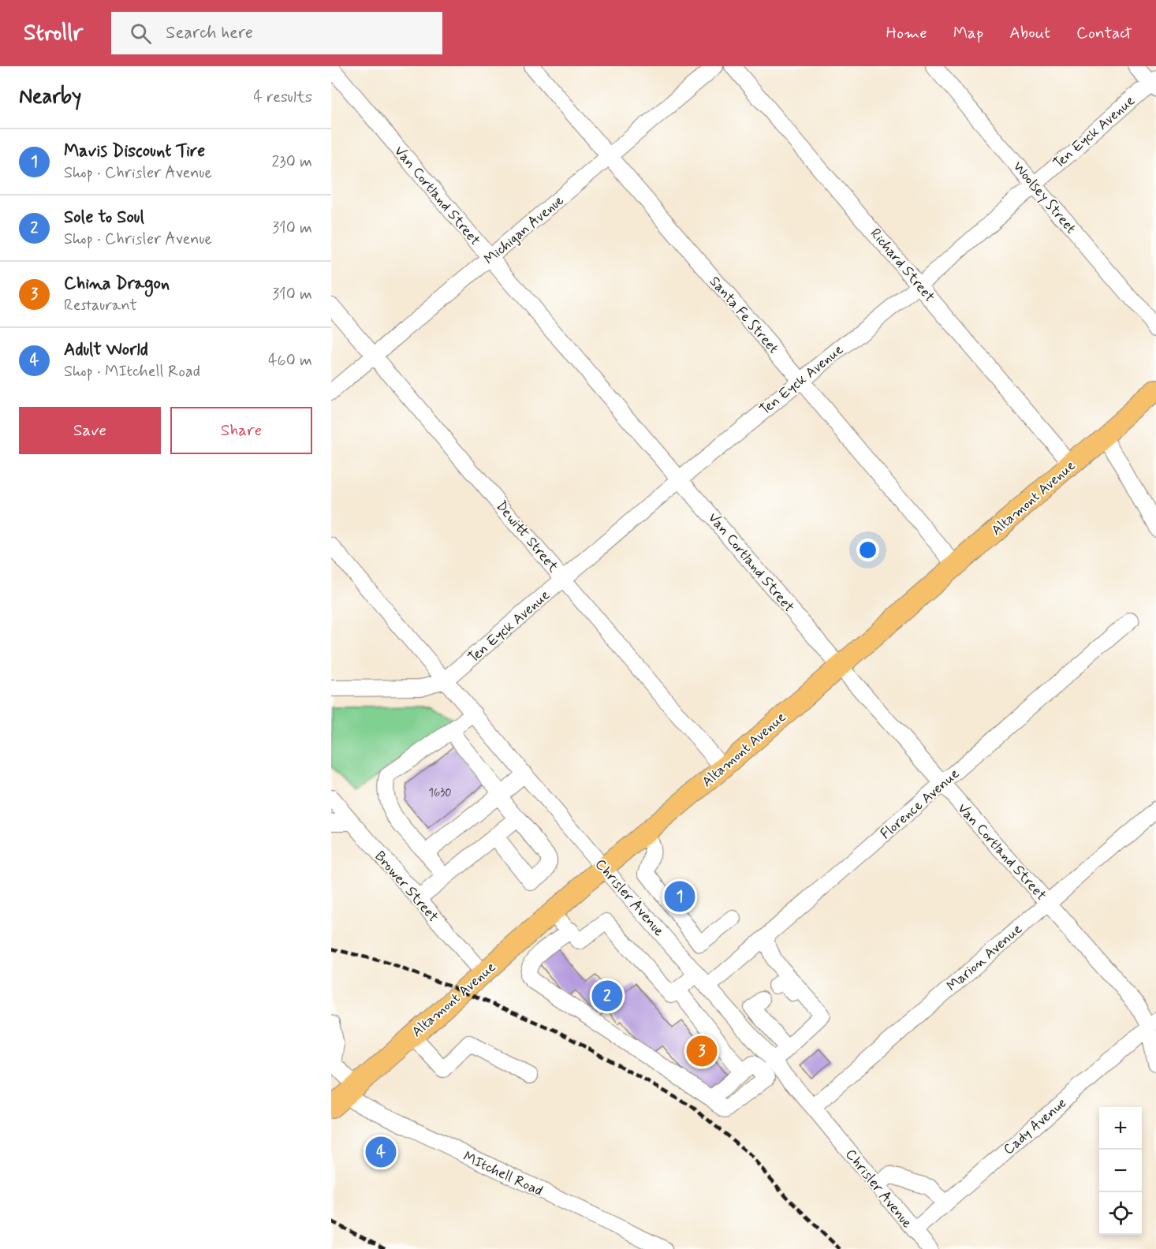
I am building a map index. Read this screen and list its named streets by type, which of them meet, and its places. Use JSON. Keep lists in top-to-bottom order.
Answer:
{
  "streets": {
    "main road": ["Altamont Avenue"],
    "street": [
      "Ten Eyck Avenue",
      "Van Cortland Street",
      "Woolsey Street",
      "Michigan Avenue",
      "Richard Street",
      "Santa Fe Street",
      "Dewitt Street",
      "Florence Avenue",
      "Brower Street",
      "Chrisler Avenue",
      "Marion Avenue",
      "Cady Avenue",
      "MItchell Road"
    ]
  },
  "crossings": [
    ["Ten Eyck Avenue", "Van Cortland Street"],
    ["Ten Eyck Avenue", "Woolsey Street"],
    ["Ten Eyck Avenue", "Richard Street"],
    ["Ten Eyck Avenue", "Santa Fe Street"],
    ["Ten Eyck Avenue", "Dewitt Street"],
    ["Ten Eyck Avenue", "Chrisler Avenue"],
    ["Van Cortland Street", "Michigan Avenue"],
    ["Van Cortland Street", "Altamont Avenue"],
    ["Van Cortland Street", "Florence Avenue"],
    ["Van Cortland Street", "Marion Avenue"],
    ["Van Cortland Street", "Cady Avenue"],
    ["Michigan Avenue", "Santa Fe Street"],
    ["Michigan Avenue", "Dewitt Street"],
    ["Richard Street", "Altamont Avenue"],
    ["Santa Fe Street", "Altamont Avenue"],
    ["Altamont Avenue", "Dewitt Street"],
    ["Altamont Avenue", "Brower Street"],
    ["Altamont Avenue", "Chrisler Avenue"],
    ["Altamont Avenue", "MItchell Road"],
    ["Florence Avenue", "Chrisler Avenue"],
    ["Chrisler Avenue", "Marion Avenue"],
    ["Chrisler Avenue", "Cady Avenue"]
  ],
  "house_numbers": ["1630"],
  "page": {
    "header": "Strollr",
    "search": "Search here",
    "nav": [
      "Home",
      "Map",
      "About",
      "Contact"
    ],
    "heading": ["Nearby", "4 results"],
    "list": [
      {
        "mark": "1",
        "name": "Mavis Discount Tire",
        "note": "Shop · Chrisler Avenue",
        "value": "230 m"
      },
      {
        "mark": "2",
        "name": "Sole to Soul",
        "note": "Shop · Chrisler Avenue",
        "value": "310 m"
      },
      {
        "mark": "3",
        "name": "China Dragon",
        "note": "Restaurant",
        "value": "310 m"
      },
      {
        "mark": "4",
        "name": "Adult World",
        "note": "Shop · MItchell Road",
        "value": "460 m"
      }
    ],
    "buttons": ["Save", "Share"],
    "pins": [
      "1",
      "2",
      "3",
      "4"
    ],
    "map_buttons": ["+", "−"]
  }
}
